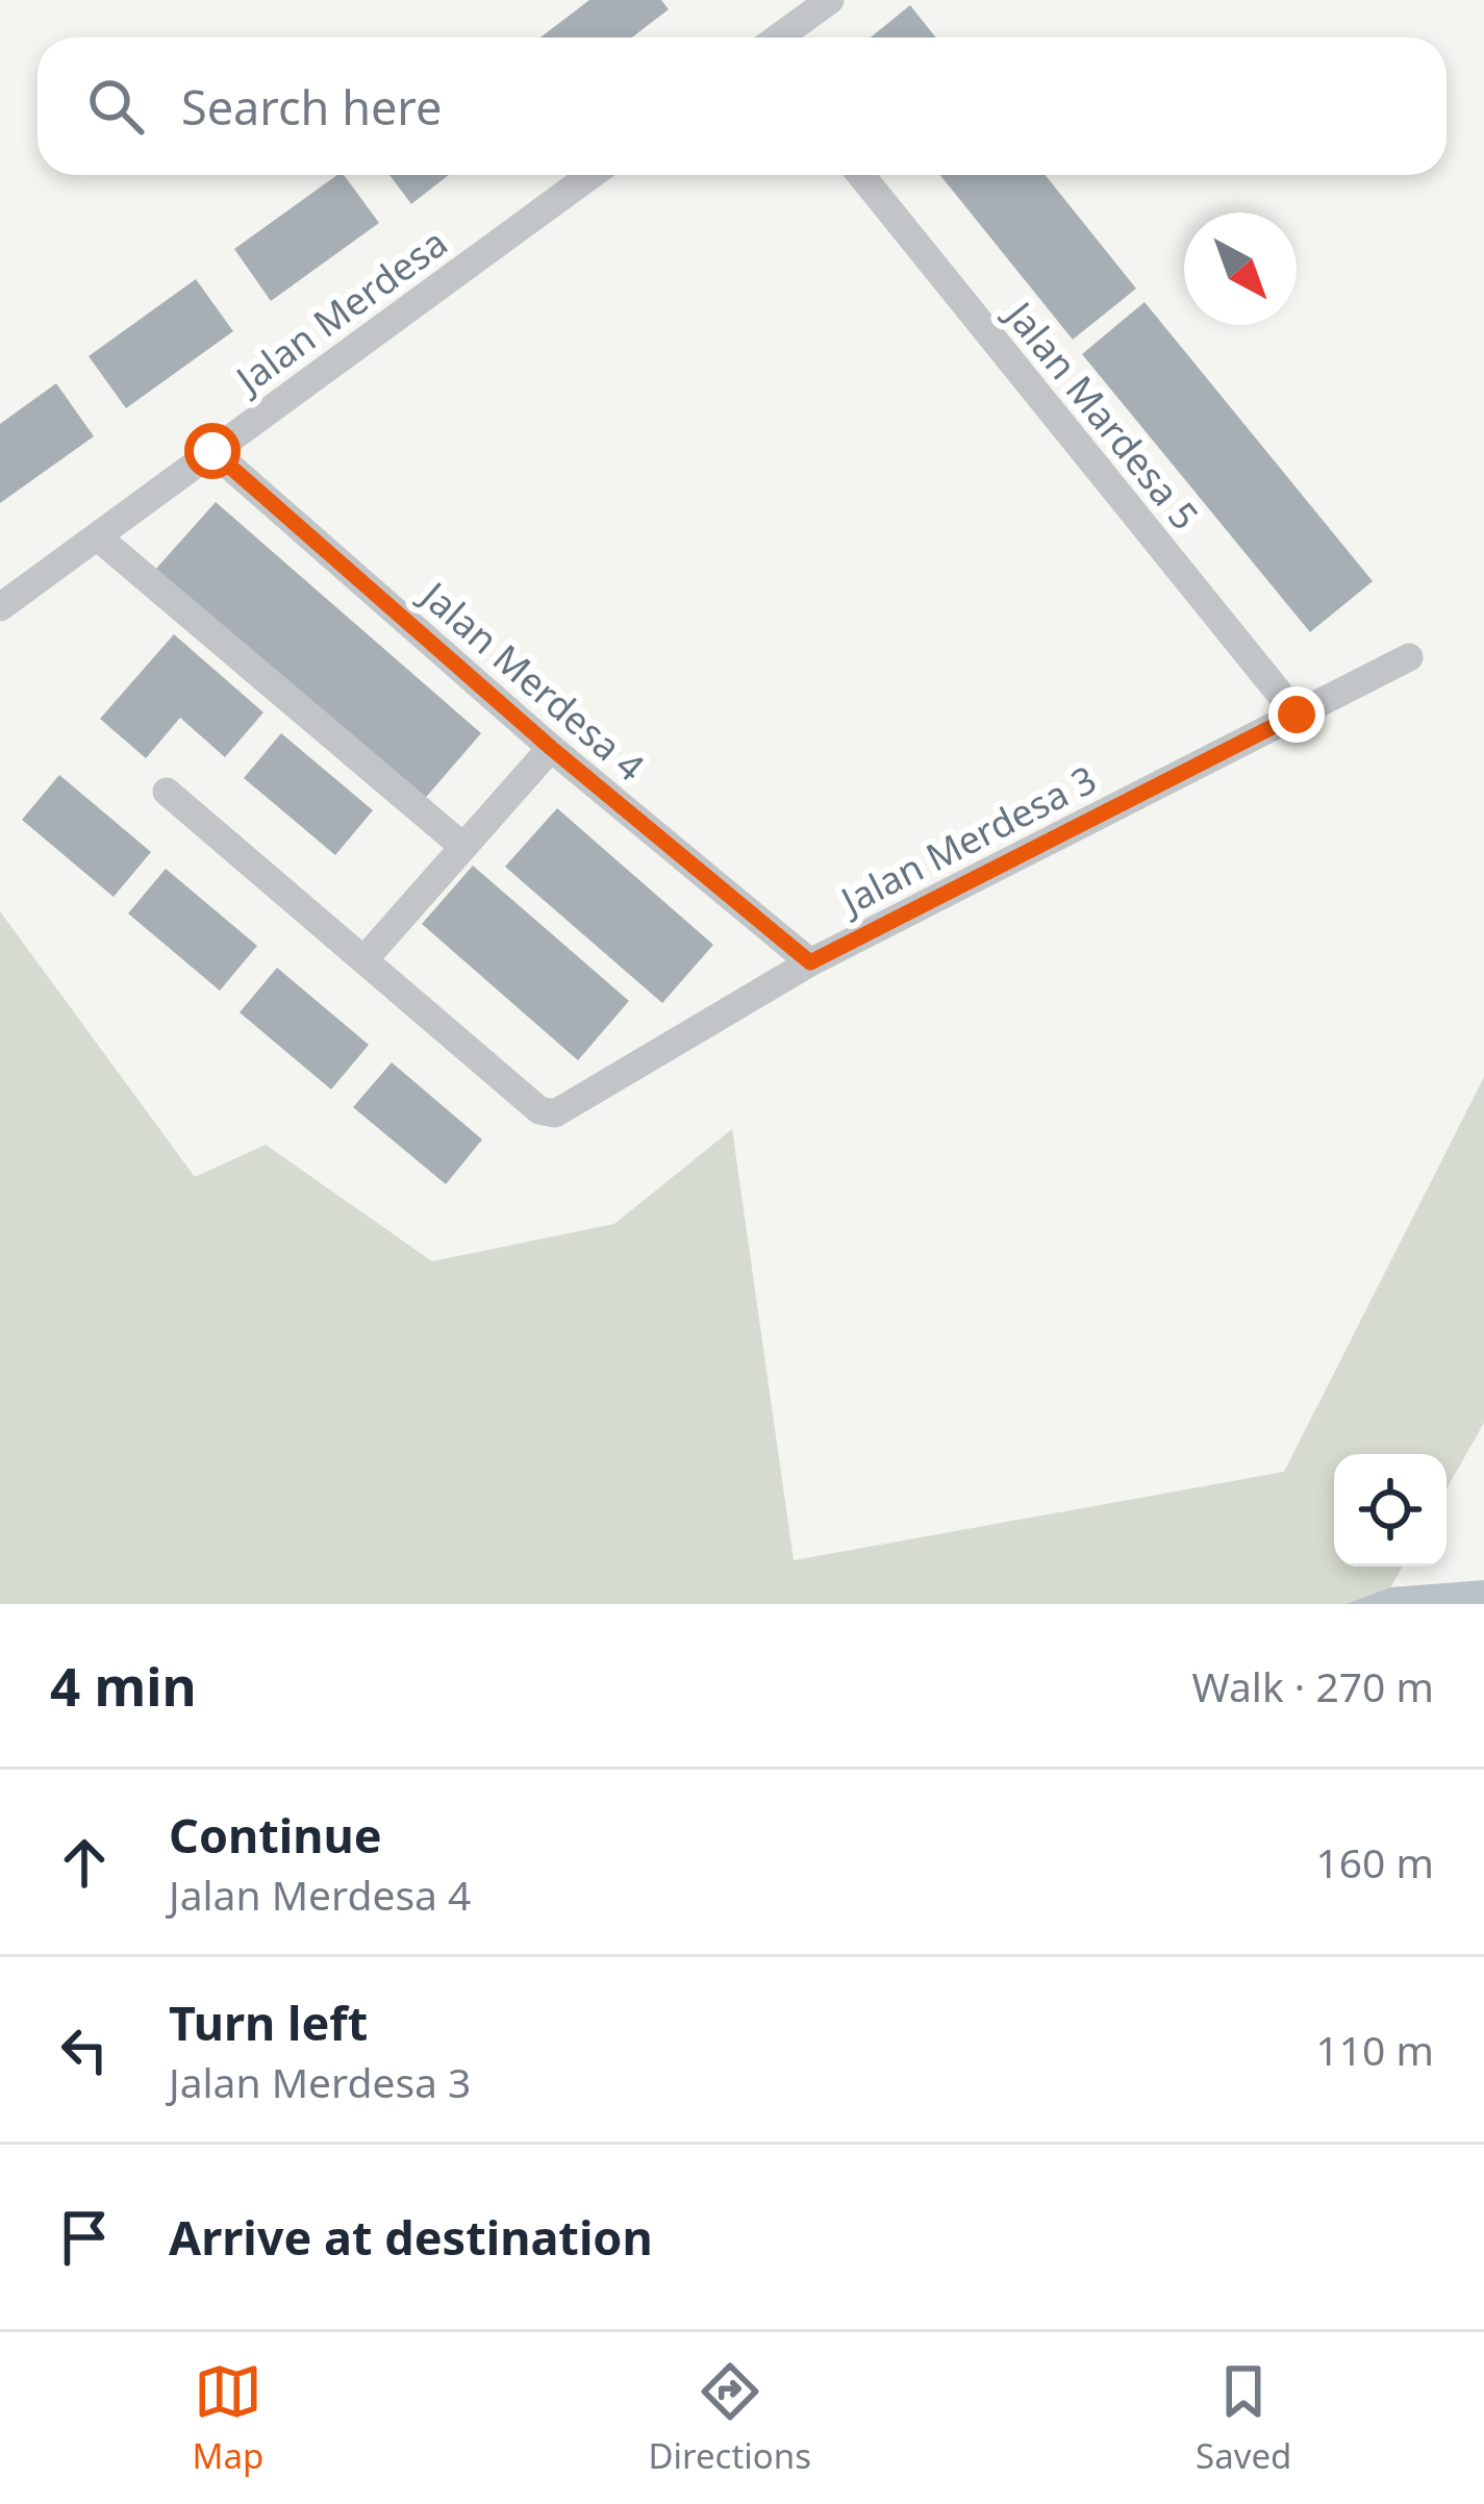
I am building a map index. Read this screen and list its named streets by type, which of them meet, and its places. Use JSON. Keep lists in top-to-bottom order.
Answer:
{
  "streets": {
    "street": [
      "Jalan Merdesa",
      "Jalan Mardesa 5",
      "Jalan Merdesa 4",
      "Jalan Merdesa 3"
    ]
  },
  "crossings": [
    ["Jalan Merdesa", "Jalan Merdesa 4"],
    ["Jalan Mardesa 5", "Jalan Merdesa 3"],
    ["Jalan Merdesa 4", "Jalan Merdesa 3"]
  ],
  "north": "bottom right",
  "page": {
    "search": "Search here",
    "heading": ["4 min", "Walk · 270 m"],
    "list": [
      ["Continue", "Jalan Merdesa 4", "160 m"],
      ["Turn left", "Jalan Merdesa 3", "110 m"],
      "Arrive at destination"
    ],
    "nav": ["Map", "Directions", "Saved"]
  }
}
